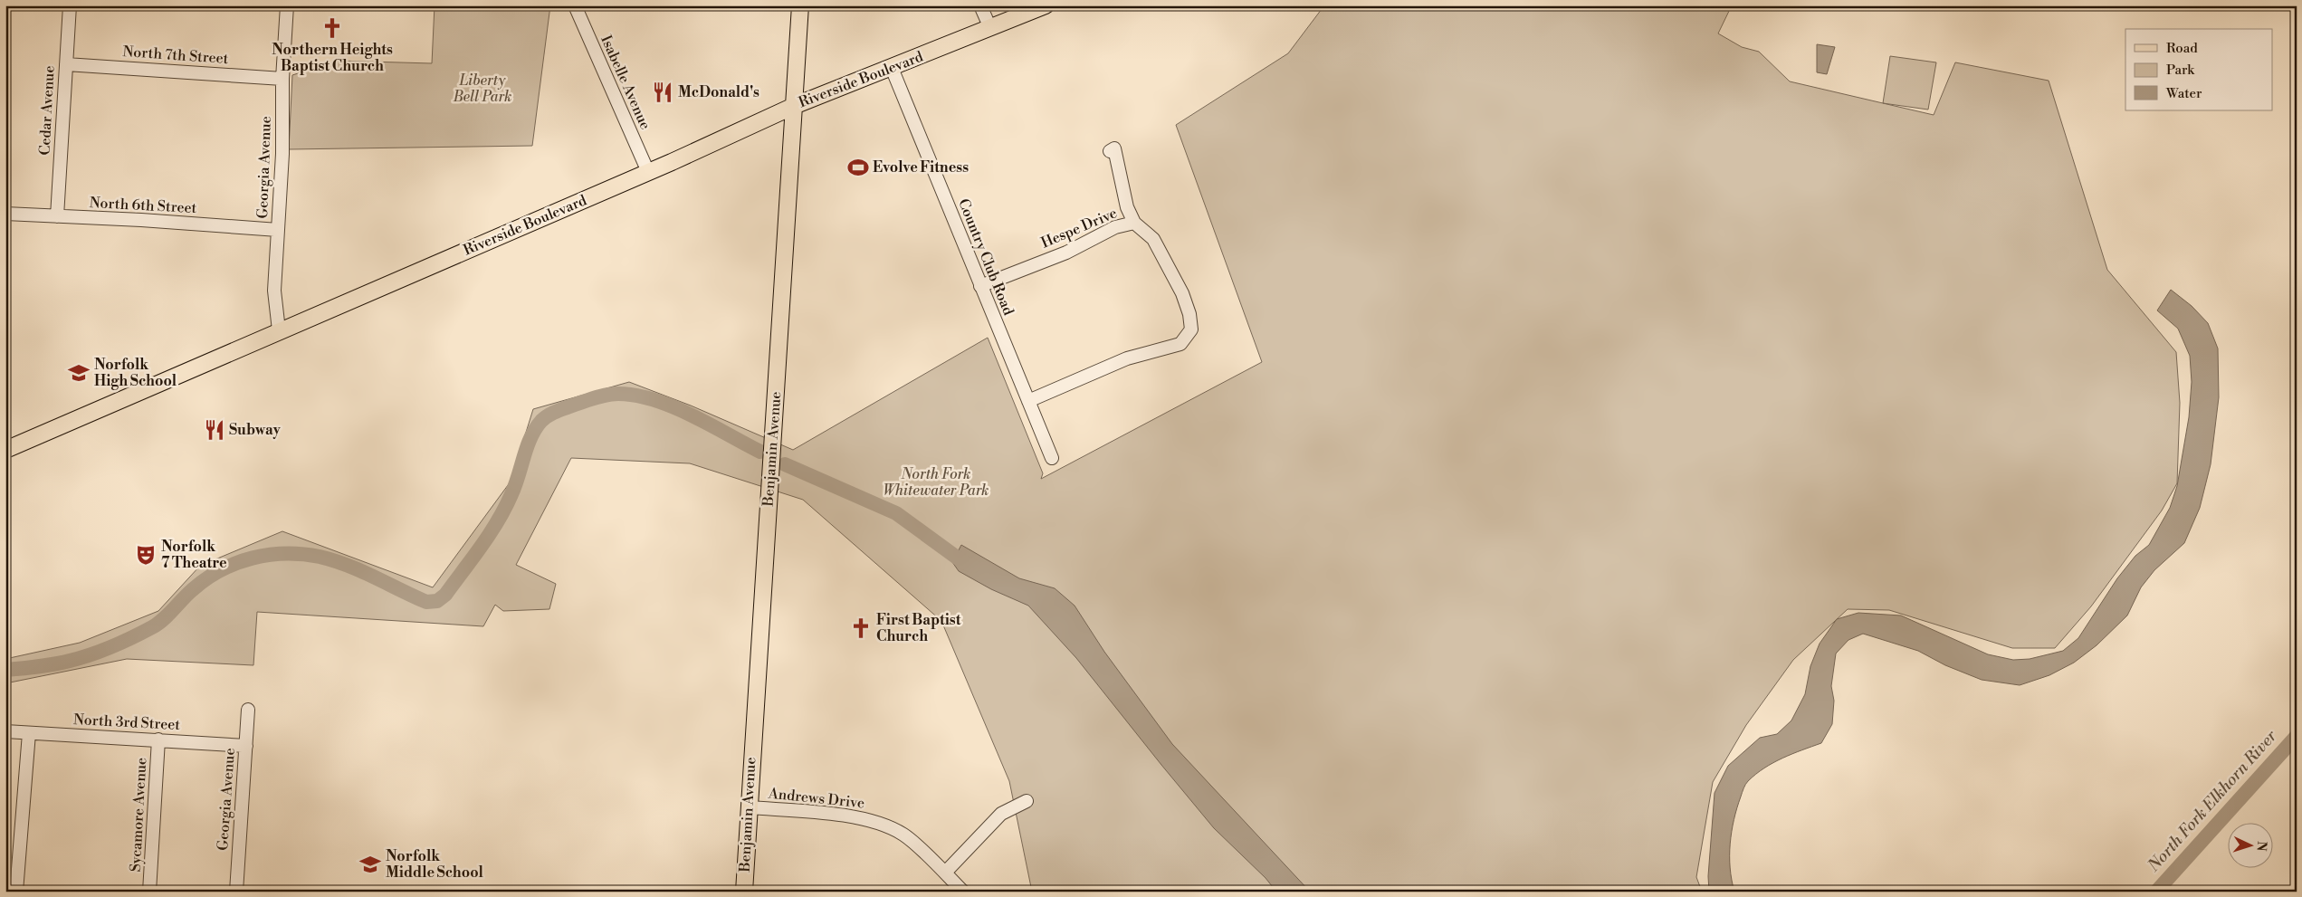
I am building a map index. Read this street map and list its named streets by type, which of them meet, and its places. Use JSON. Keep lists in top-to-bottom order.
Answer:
{
  "streets": {
    "main road": ["Riverside Boulevard", "Benjamin Avenue"],
    "street": [
      "North 7th Street",
      "Isabelle Avenue",
      "Cedar Avenue",
      "Georgia Avenue",
      "North 6th Street",
      "Hespe Drive",
      "Country Club Road",
      "North 3rd Street",
      "Andrews Drive",
      "Sycamore Avenue"
    ]
  },
  "crossings": [
    ["North 7th Street", "Cedar Avenue"],
    ["North 7th Street", "Georgia Avenue"],
    ["Riverside Boulevard", "Isabelle Avenue"],
    ["Riverside Boulevard", "Georgia Avenue"],
    ["Riverside Boulevard", "Country Club Road"],
    ["Riverside Boulevard", "Benjamin Avenue"],
    ["Cedar Avenue", "North 6th Street"],
    ["Georgia Avenue", "North 6th Street"],
    ["Georgia Avenue", "North 3rd Street"],
    ["Hespe Drive", "Country Club Road"],
    ["Benjamin Avenue", "Andrews Drive"],
    ["North 3rd Street", "Sycamore Avenue"]
  ],
  "water": ["North Fork Elkhorn River"],
  "parks": ["Liberty Bell Park", "North Fork Whitewater Park"],
  "places": {
    "church": ["Northern Heights Baptist Church", "First Baptist Church"],
    "restaurant": ["McDonald's", "Subway"],
    "sports": ["Evolve Fitness"],
    "school or university": ["Norfolk High School", "Norfolk Middle School"],
    "theatre": ["Norfolk 7 Theatre"]
  },
  "legend": ["Road", "Park", "Water"],
  "north": "right"
}
